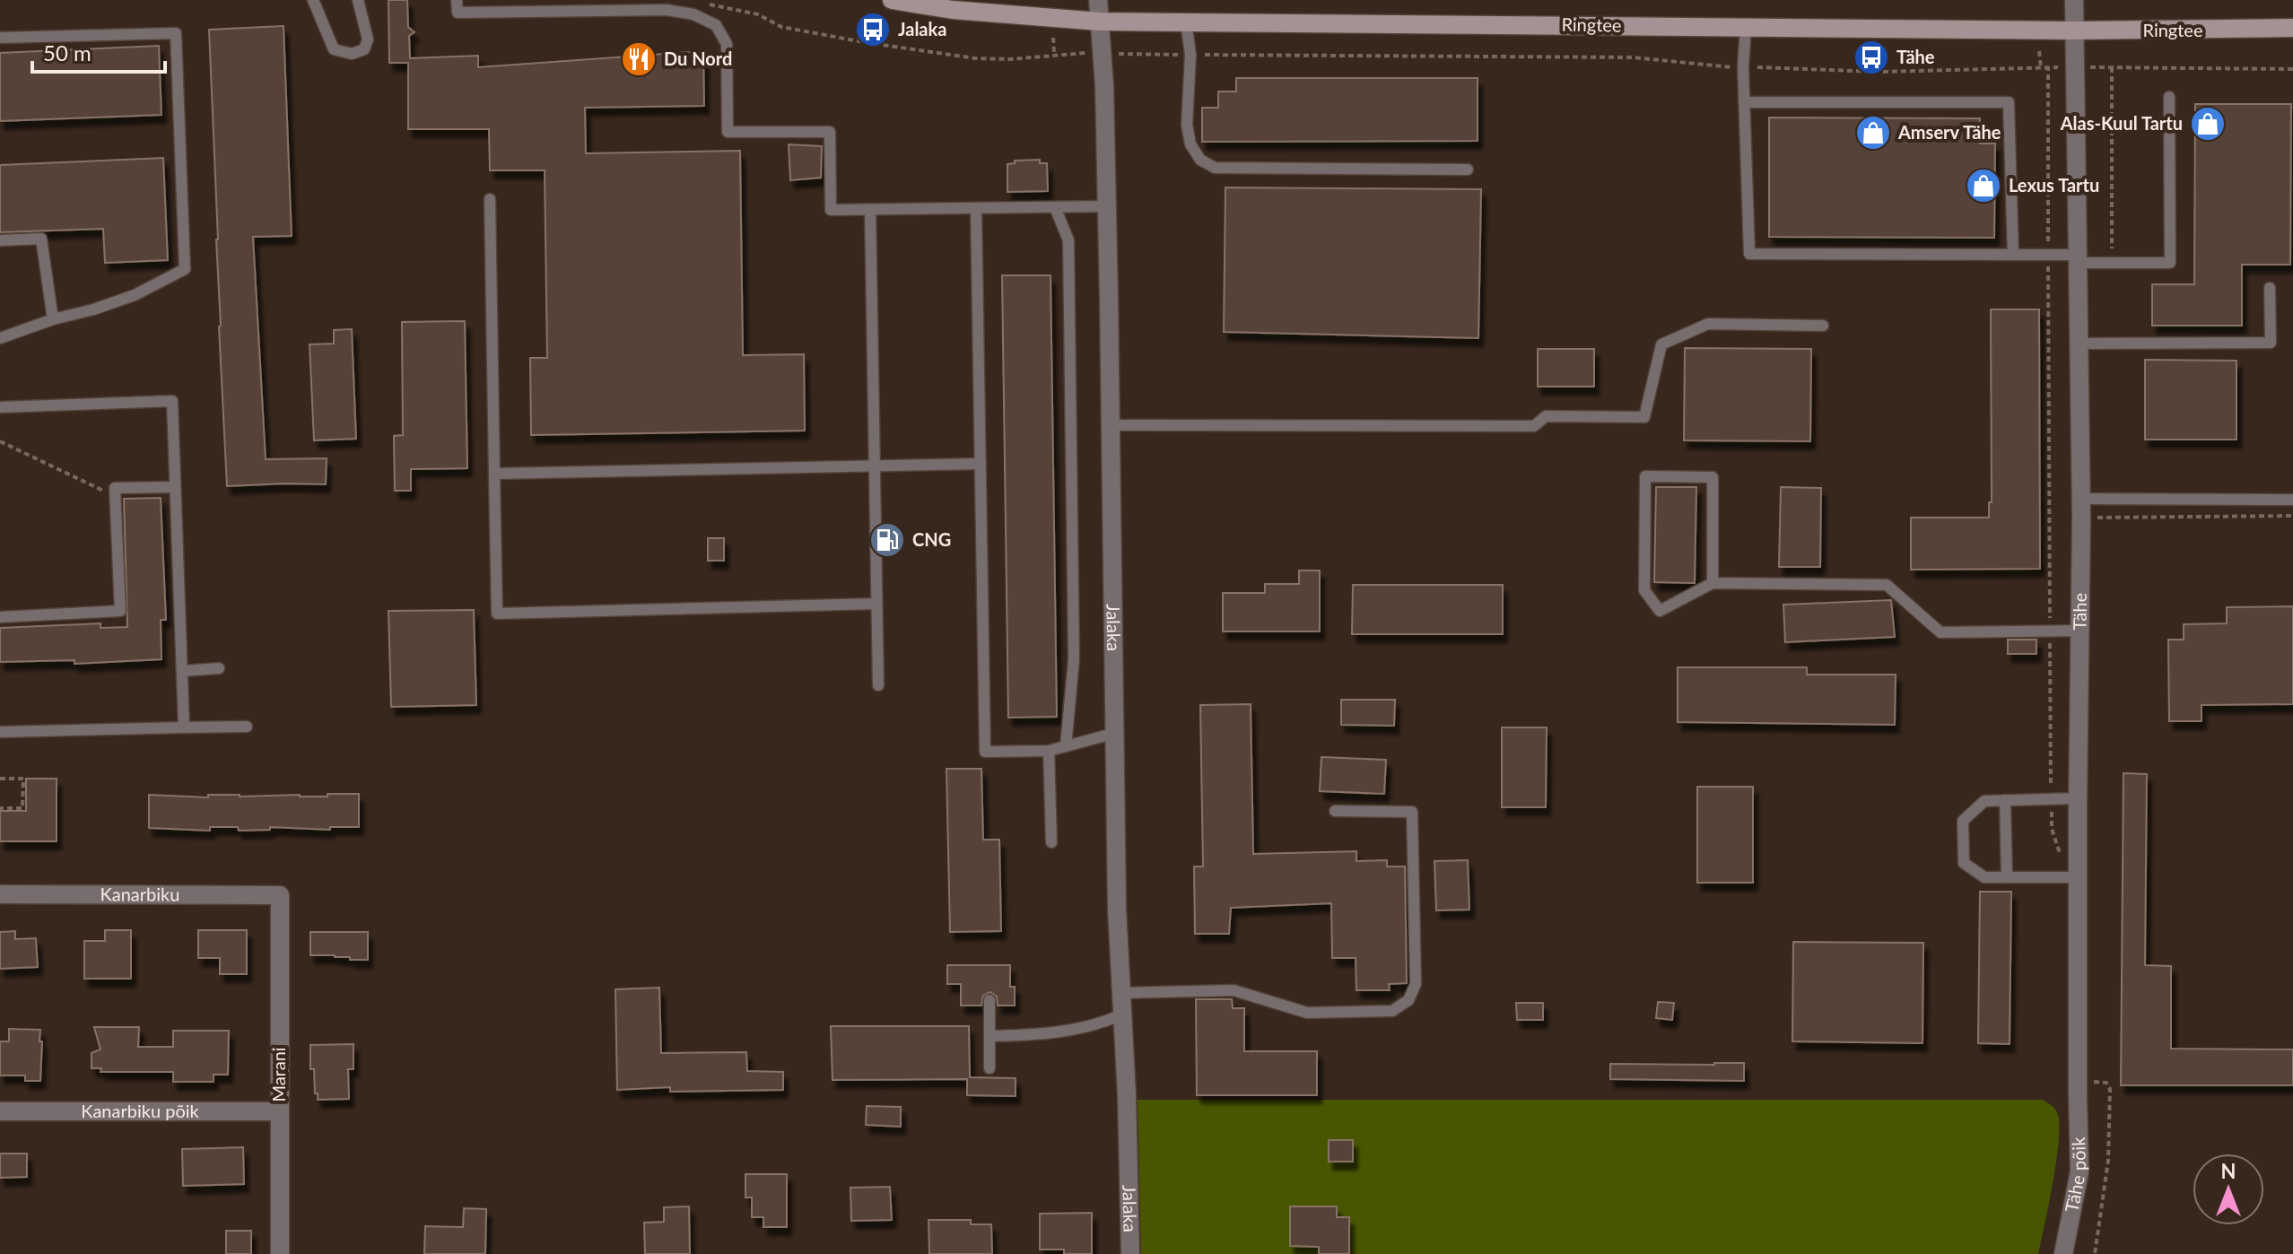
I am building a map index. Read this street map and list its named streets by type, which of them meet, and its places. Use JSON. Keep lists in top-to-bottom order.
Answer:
{
  "streets": {
    "main road": ["Ringtee"],
    "street": [
      "Tähe",
      "Jalaka",
      "Kanarbiku",
      "Marani",
      "Kanarbiku põik",
      "Tähe põik"
    ]
  },
  "crossings": [
    ["Ringtee", "Tähe"],
    ["Ringtee", "Jalaka"],
    ["Tähe", "Tähe põik"],
    ["Kanarbiku", "Marani"],
    ["Marani", "Kanarbiku põik"]
  ],
  "places": {
    "bus stop": ["Jalaka", "Tähe"],
    "restaurant": ["Du Nord"],
    "shop": ["Alas-Kuul Tartu", "Amserv Tähe", "Lexus Tartu"],
    "fuel station": ["CNG"]
  },
  "scale_bar": "50 m",
  "north": "top"
}
